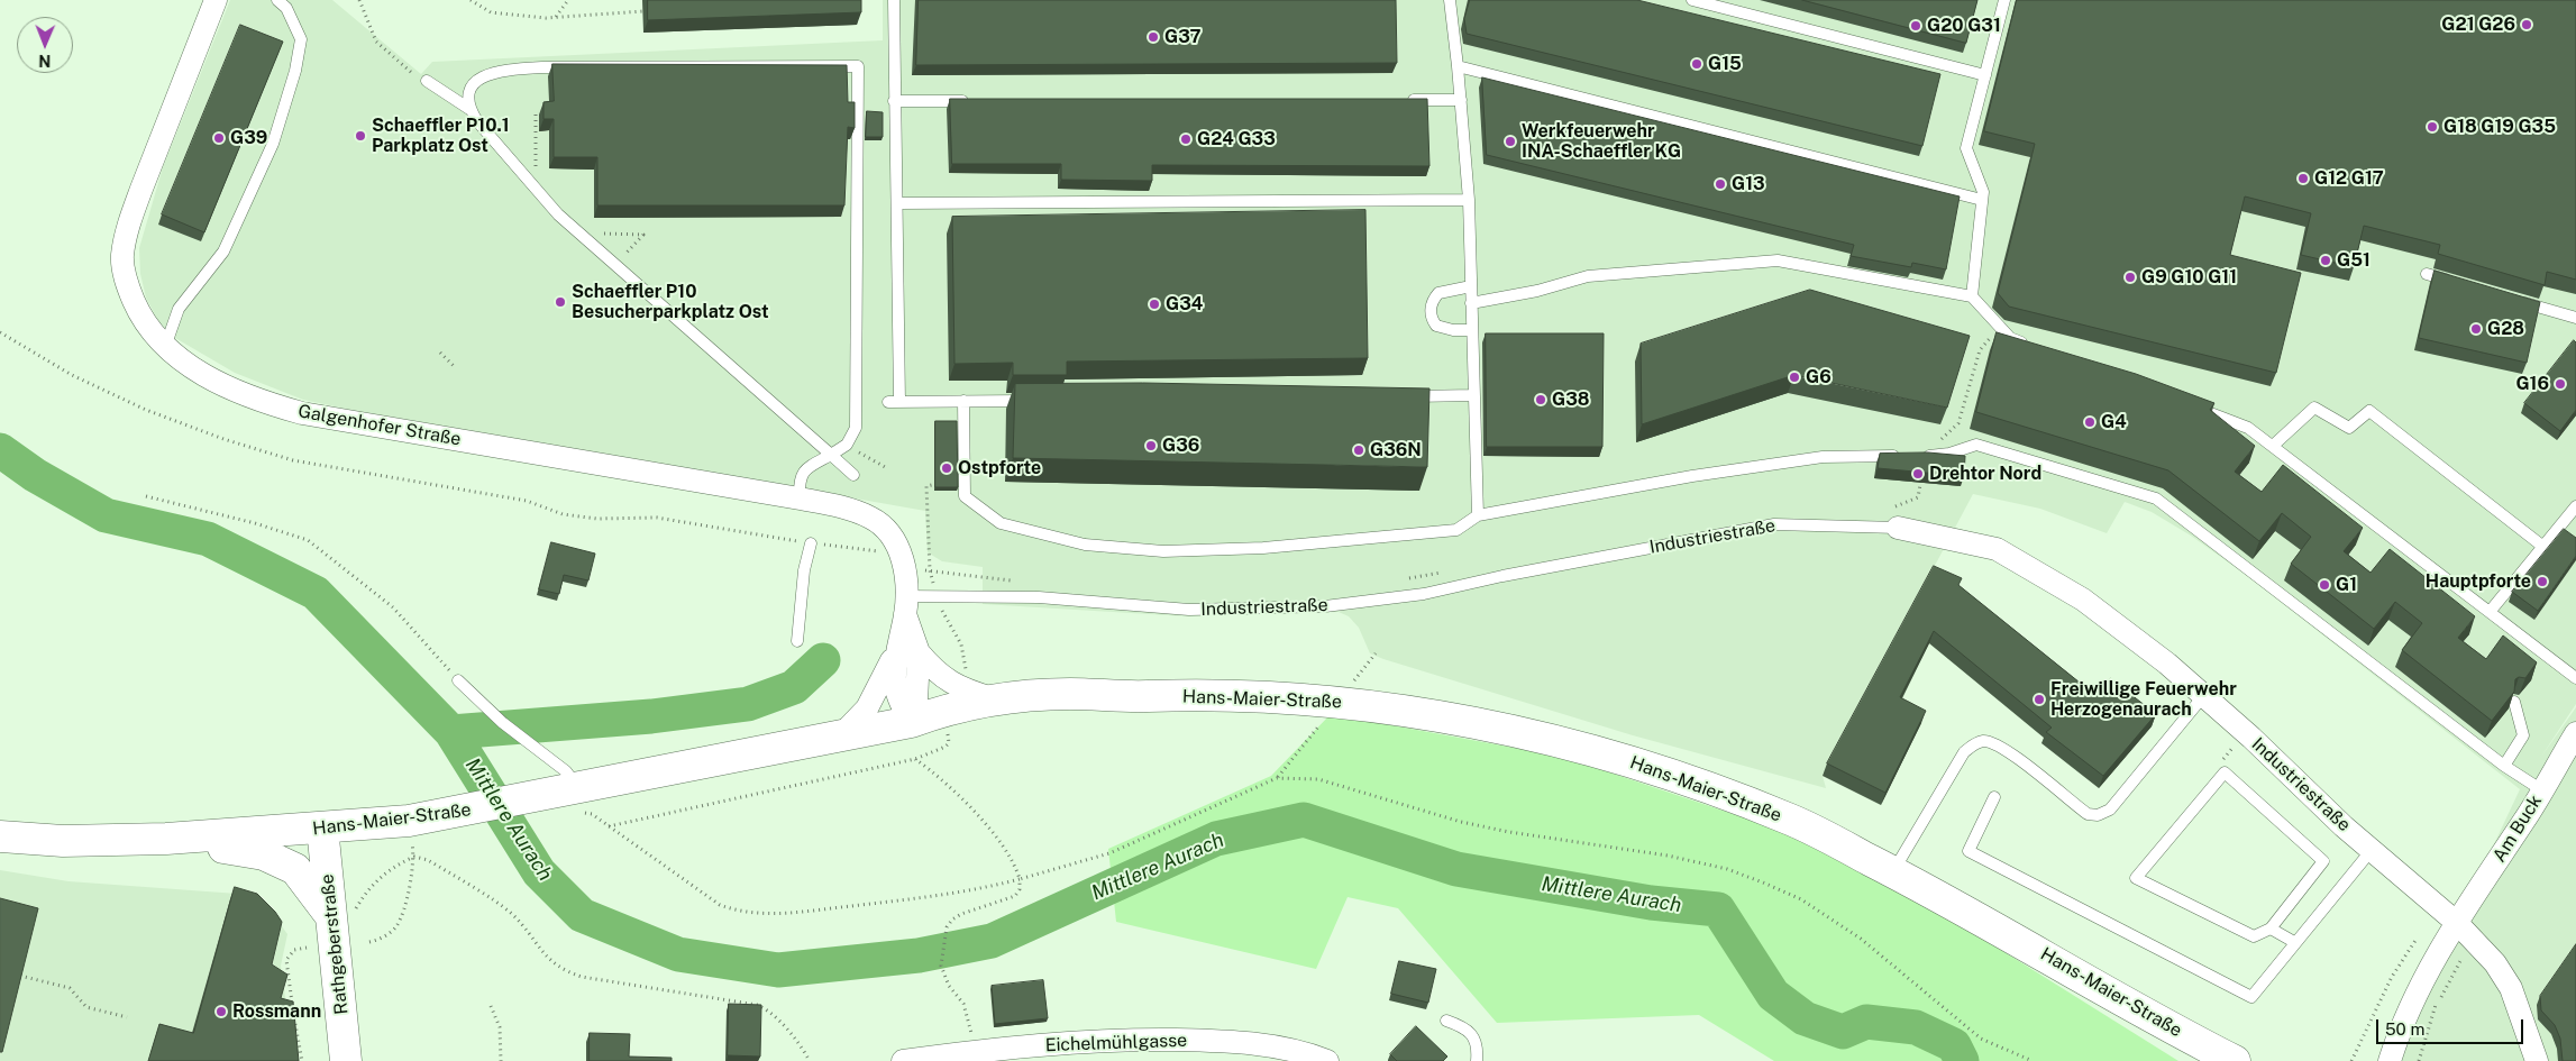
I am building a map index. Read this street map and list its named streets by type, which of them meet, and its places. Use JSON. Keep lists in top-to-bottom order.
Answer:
{
  "streets": {
    "street": [
      "Galgenhofer Straße",
      "Industriestraße",
      "Hans-Maier-Straße",
      "Am Buck",
      "Rathgeberstraße",
      "Eichelmühlgasse"
    ]
  },
  "crossings": [
    ["Galgenhofer Straße", "Industriestraße"],
    ["Galgenhofer Straße", "Hans-Maier-Straße"],
    ["Industriestraße", "Am Buck"],
    ["Hans-Maier-Straße", "Rathgeberstraße"]
  ],
  "water": ["Mittlere Aurach"],
  "places": [
    "G21 G26",
    "G20 G31",
    "G37",
    "G15",
    "G18 G19 G35",
    "Schaeffler P10.1 Parkplatz Ost",
    "G39",
    "G24 G33",
    "Werkfeuerwehr INA-Schaeffler KG",
    "G12 G17",
    "G13",
    "G51",
    "G9 G10 G11",
    "Schaeffler P10 Besucherparkplatz Ost",
    "G34",
    "G28",
    "G6",
    "G16",
    "G38",
    "G4",
    "G36",
    "G36N",
    "Ostpforte",
    "Drehtor Nord",
    "Hauptpforte",
    "G1",
    "Freiwillige Feuerwehr Herzogenaurach",
    "Rossmann"
  ],
  "scale_bar": "50 m",
  "north": "bottom"
}
